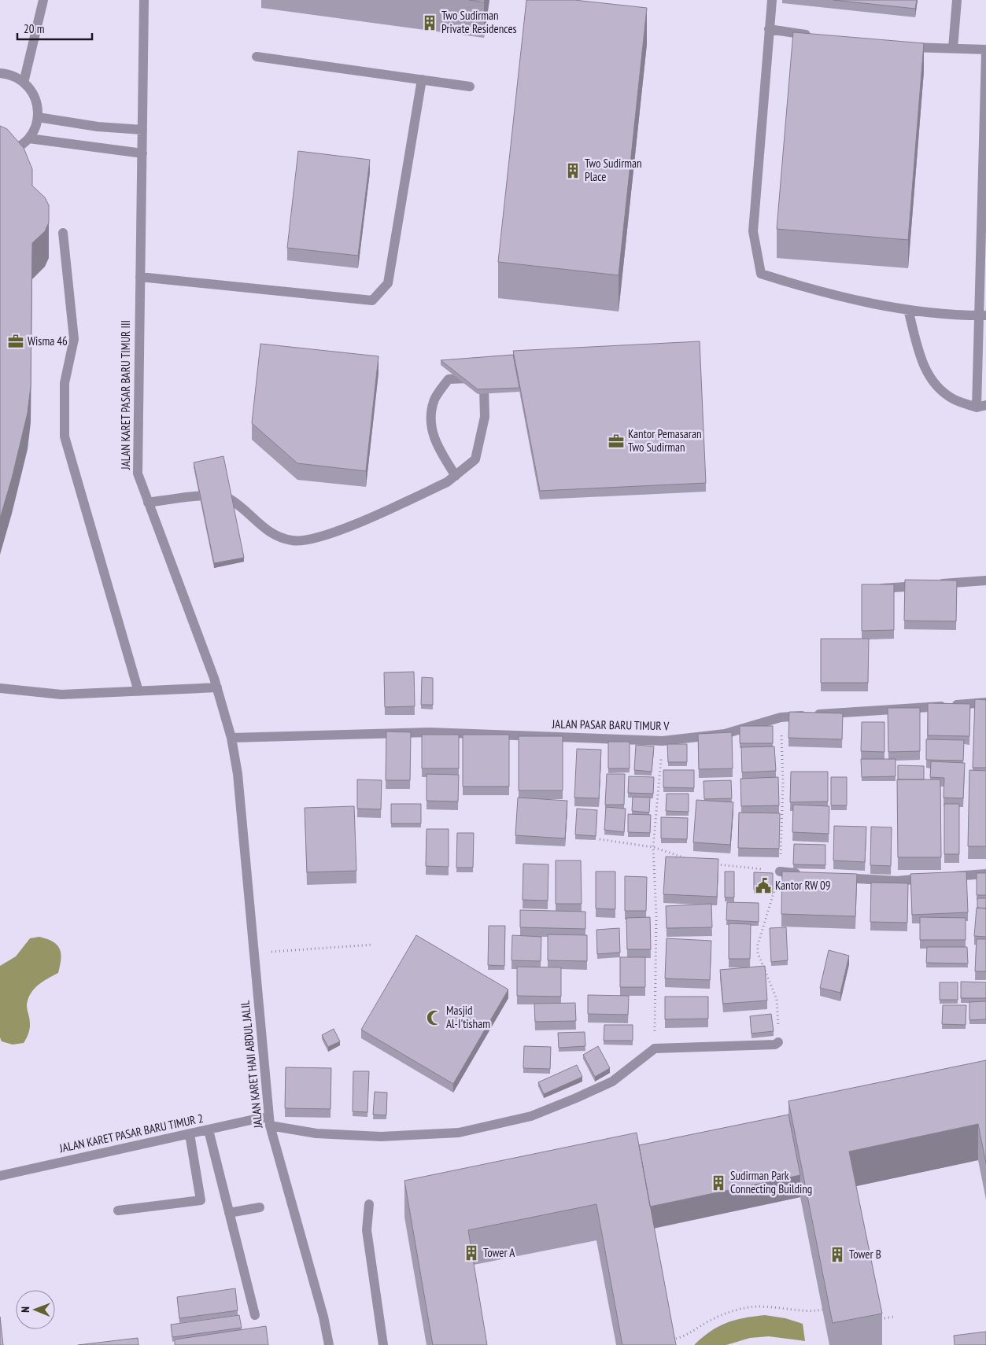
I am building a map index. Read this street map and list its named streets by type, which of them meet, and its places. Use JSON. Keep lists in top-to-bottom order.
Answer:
{
  "streets": {
    "street": [
      "JALAN KARET PASAR BARU TIMUR III",
      "JALAN PASAR BARU TIMUR V",
      "JALAN KARET HAJI ABDUL JALIL",
      "JALAN KARET PASAR BARU TIMUR 2"
    ]
  },
  "crossings": [
    ["JALAN KARET PASAR BARU TIMUR III", "JALAN PASAR BARU TIMUR V"],
    ["JALAN KARET PASAR BARU TIMUR III", "JALAN KARET HAJI ABDUL JALIL"],
    ["JALAN KARET HAJI ABDUL JALIL", "JALAN KARET PASAR BARU TIMUR 2"]
  ],
  "places": {
    "building": [
      "Two Sudirman Private Residences",
      "Two Sudirman Place",
      "Sudirman Park Connecting Building",
      "Tower A",
      "Tower B"
    ],
    "office": ["Wisma 46", "Kantor Pemasaran Two Sudirman"],
    "public building": ["Kantor RW 09"],
    "mosque": ["Masjid Al-I'tisham"]
  },
  "scale_bar": "20 m",
  "north": "left"
}
